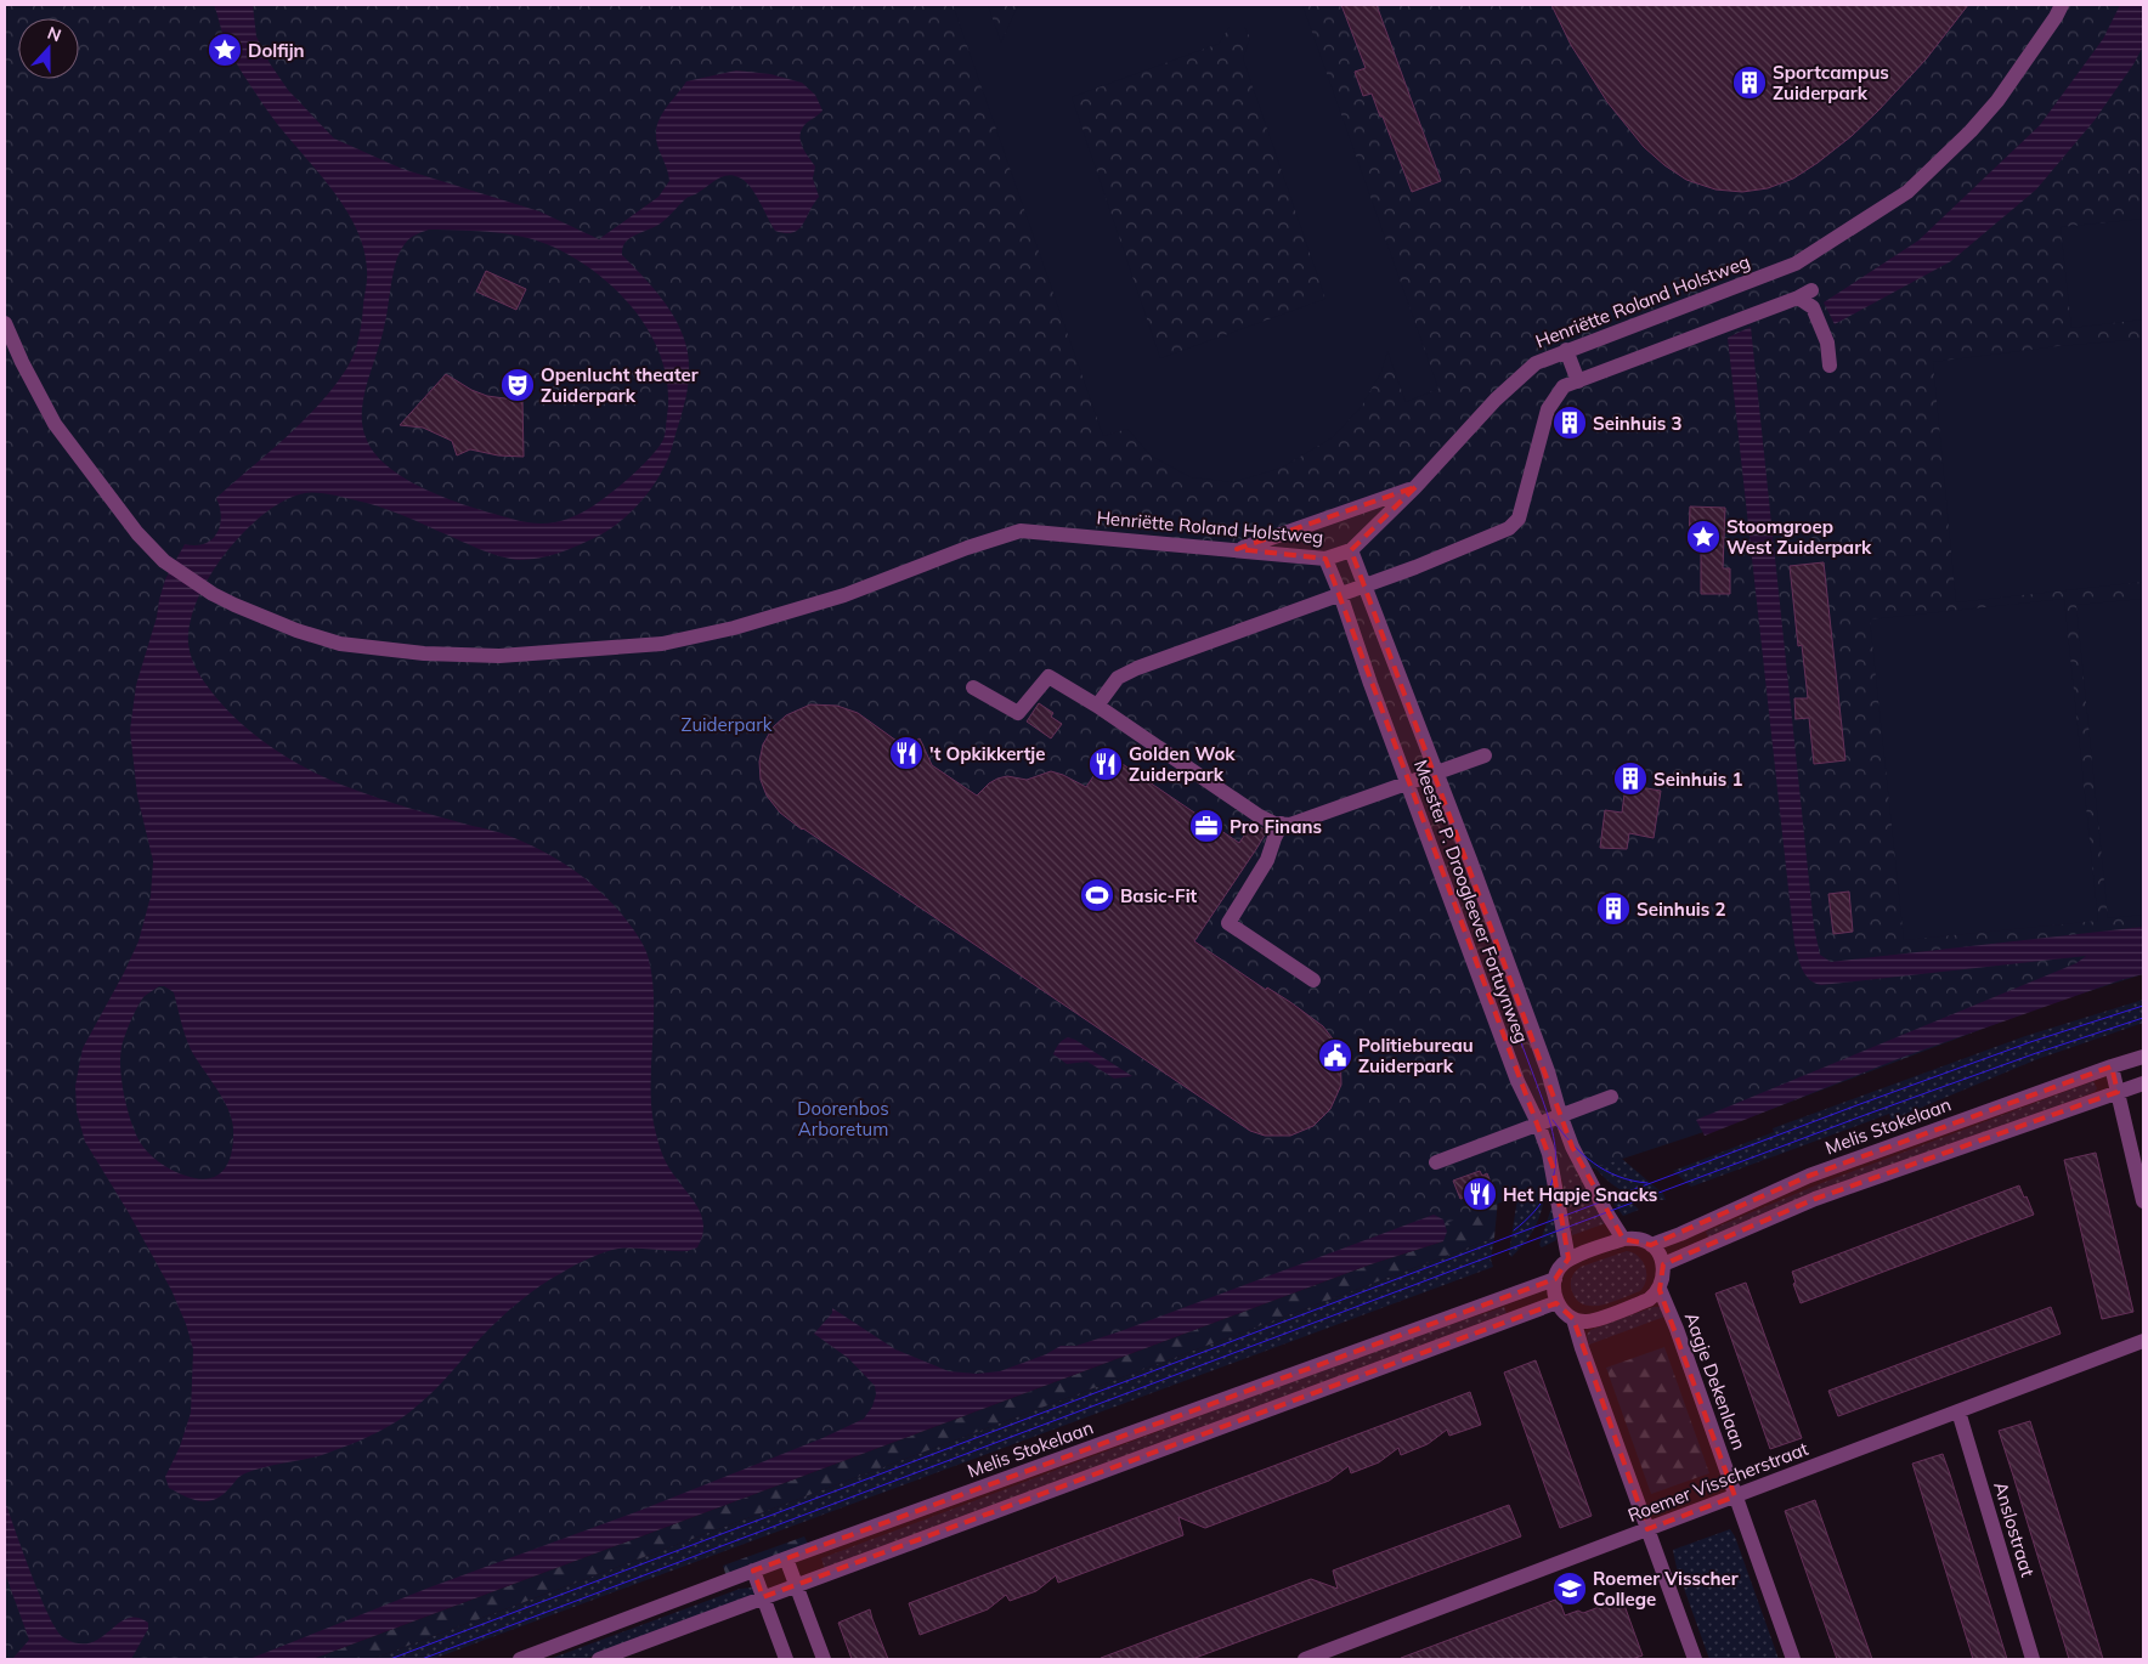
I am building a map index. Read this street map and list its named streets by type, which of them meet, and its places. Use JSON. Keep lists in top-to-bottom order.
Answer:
{
  "streets": {
    "street": [
      "Henriëtte Roland Holstweg",
      "Meester P. Droogleever Fortuynweg",
      "Melis Stokelaan",
      "Aagje Dekenlaan",
      "Roemer Visscherstraat",
      "Anslostraat"
    ]
  },
  "crossings": [
    ["Henriëtte Roland Holstweg", "Meester P. Droogleever Fortuynweg"],
    ["Meester P. Droogleever Fortuynweg", "Melis Stokelaan"],
    ["Meester P. Droogleever Fortuynweg", "Aagje Dekenlaan"],
    ["Melis Stokelaan", "Aagje Dekenlaan"],
    ["Aagje Dekenlaan", "Roemer Visscherstraat"],
    ["Roemer Visscherstraat", "Anslostraat"]
  ],
  "parks": ["Zuiderpark", "Doorenbos Arboretum"],
  "places": {
    "place": ["Dolfijn", "Stoomgroep West Zuiderpark"],
    "building": [
      "Sportcampus Zuiderpark",
      "Seinhuis 3",
      "Seinhuis 1",
      "Seinhuis 2"
    ],
    "theatre": ["Openlucht theater Zuiderpark"],
    "restaurant": ["'t Opkikkertje", "Golden Wok Zuiderpark", "Het Hapje Snacks"],
    "office": ["Pro Finans"],
    "sports": ["Basic-Fit"],
    "public building": ["Politiebureau Zuiderpark"],
    "school or university": ["Roemer Visscher College"]
  },
  "north": "top"
}
